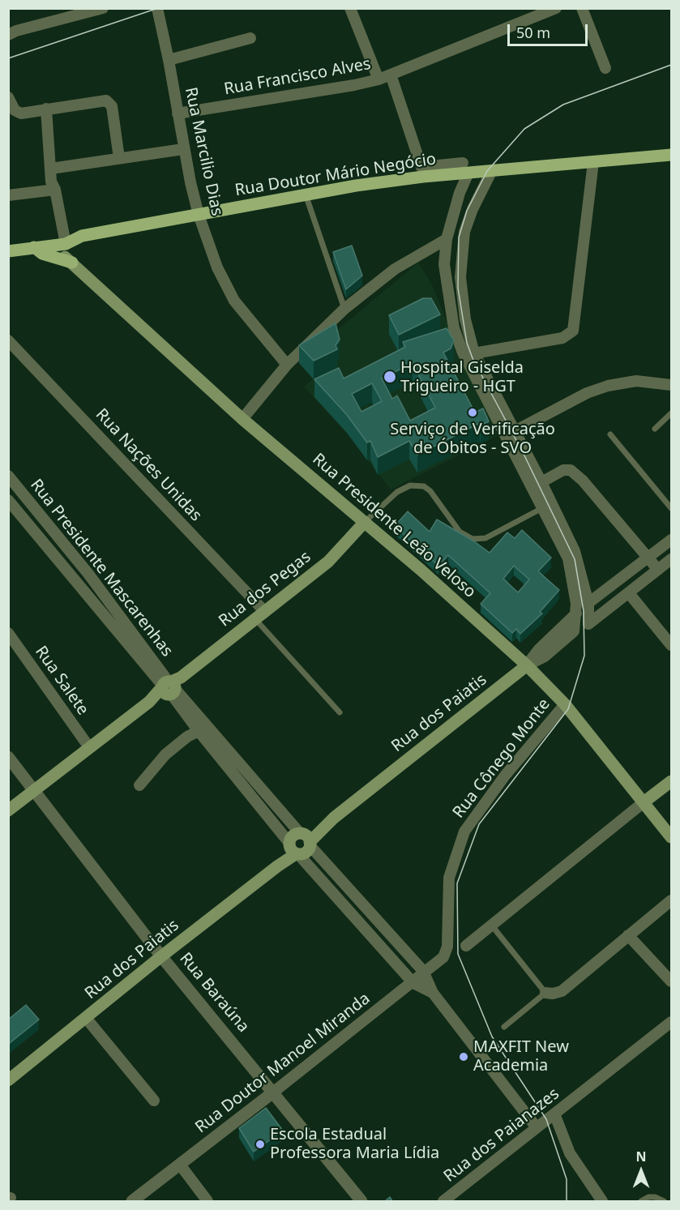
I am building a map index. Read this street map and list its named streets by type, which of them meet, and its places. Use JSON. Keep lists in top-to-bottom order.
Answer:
{
  "streets": {
    "main road": [
      "Rua Doutor Mário Negócio",
      "Rua Presidente Leão Veloso",
      "Rua dos Pegas",
      "Rua dos Paiatis"
    ],
    "street": [
      "Rua Francisco Alves",
      "Rua Marcilio Dias",
      "Rua Nações Unidas",
      "Rua Presidente Mascarenhas",
      "Rua Salete",
      "Rua Cônego Monte",
      "Rua Baraúna",
      "Rua Doutor Manoel Miranda",
      "Rua dos Paianazes"
    ]
  },
  "crossings": [
    ["Rua Francisco Alves", "Rua Marcilio Dias"],
    ["Rua Marcilio Dias", "Rua Doutor Mário Negócio"],
    ["Rua Doutor Mário Negócio", "Rua Presidente Leão Veloso"],
    ["Rua Nações Unidas", "Rua dos Pegas"],
    ["Rua Presidente Leão Veloso", "Rua dos Pegas"],
    ["Rua Presidente Leão Veloso", "Rua dos Paiatis"],
    ["Rua Presidente Leão Veloso", "Rua Cônego Monte"],
    ["Rua Presidente Mascarenhas", "Rua dos Pegas"],
    ["Rua Presidente Mascarenhas", "Rua dos Paiatis"],
    ["Rua Presidente Mascarenhas", "Rua Doutor Manoel Miranda"],
    ["Rua Presidente Mascarenhas", "Rua dos Paianazes"],
    ["Rua dos Pegas", "Rua Salete"],
    ["Rua dos Pegas", "Rua Baraúna"],
    ["Rua dos Paiatis", "Rua Baraúna"],
    ["Rua Cônego Monte", "Rua Doutor Manoel Miranda"],
    ["Rua Baraúna", "Rua Doutor Manoel Miranda"]
  ],
  "places": [
    "Hospital Giselda Trigueiro - HGT",
    "Serviço de Verificação de Óbitos - SVO",
    "MAXFIT New Academia",
    "Escola Estadual Professora Maria Lídia"
  ],
  "scale_bar": "50 m",
  "north": "top"
}
